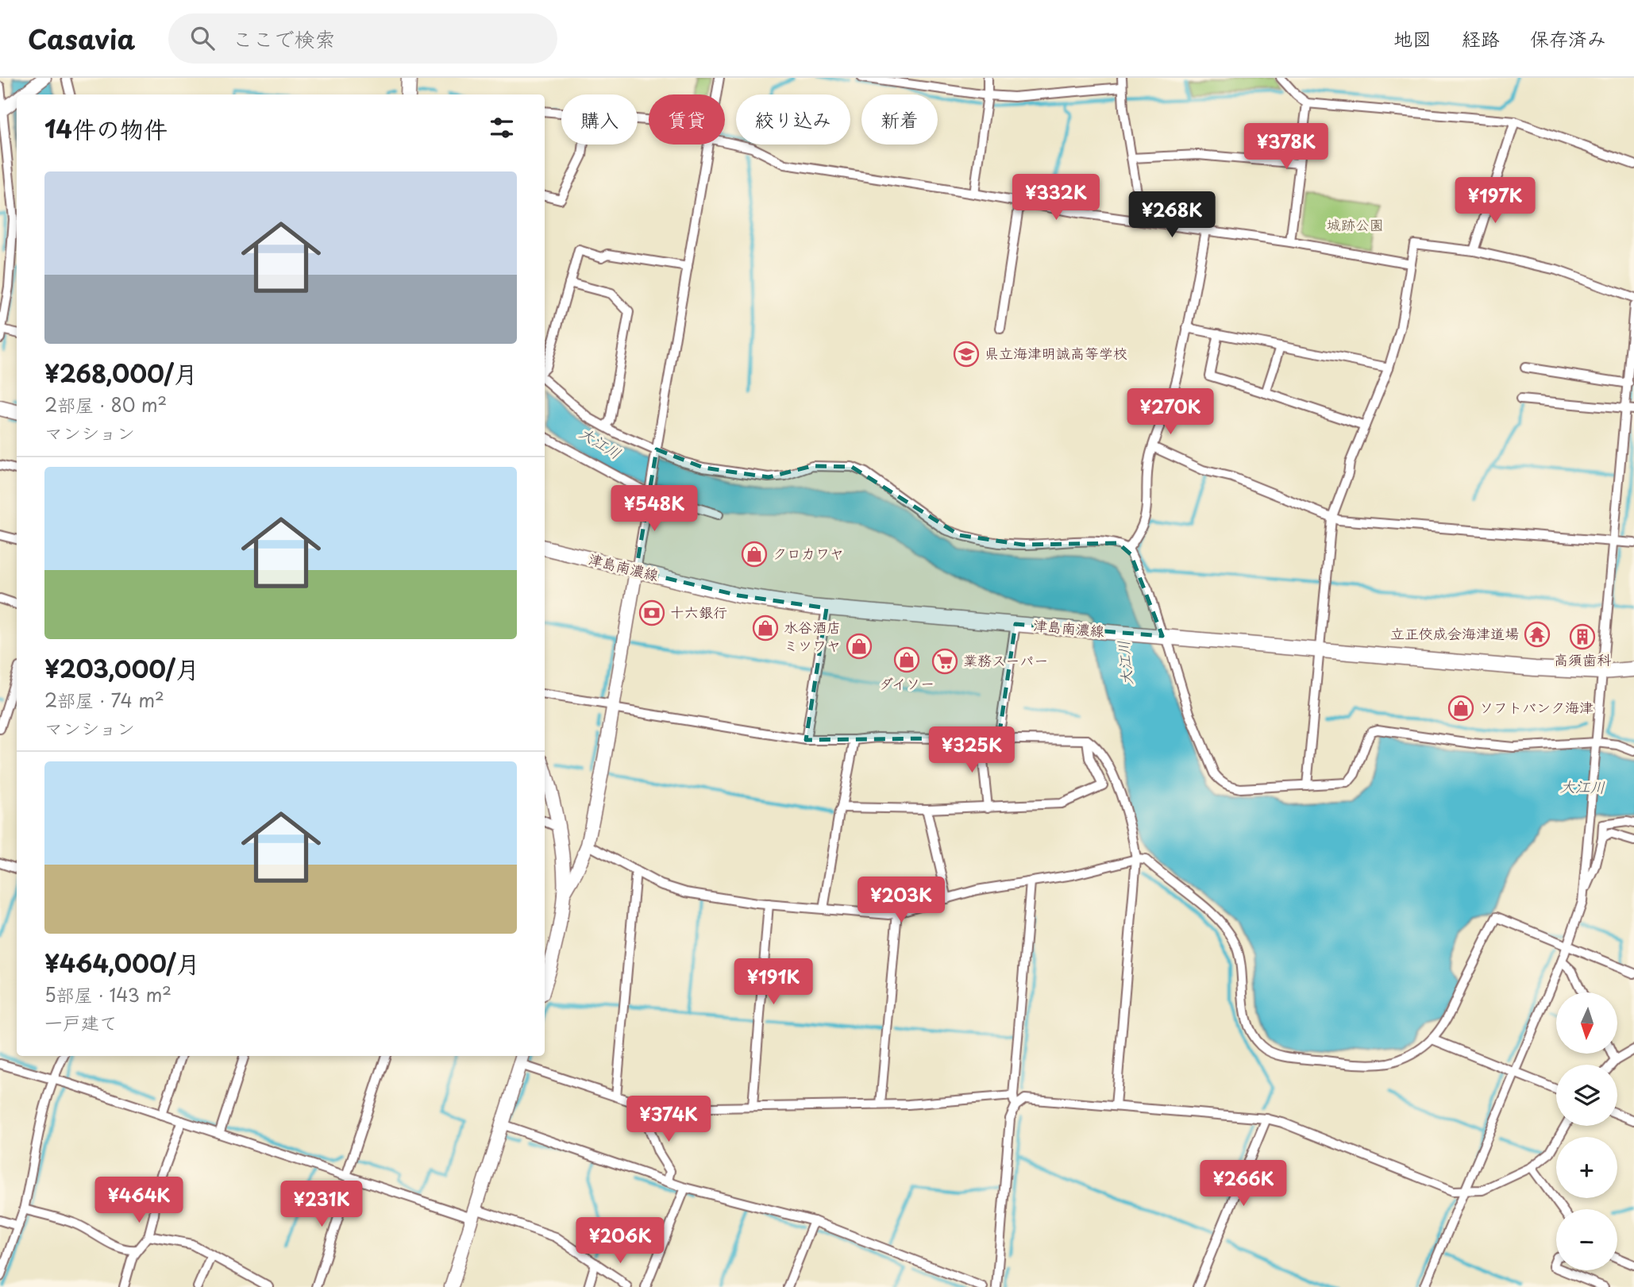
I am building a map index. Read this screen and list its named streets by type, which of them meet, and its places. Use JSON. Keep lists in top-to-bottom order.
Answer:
{
  "streets": {
    "main road": ["津島南濃線"]
  },
  "water": ["大江川"],
  "parks": ["城跡公園"],
  "places": {
    "school or university": ["県立海津明誠高等学校"],
    "shop": [
      "クロカワヤ",
      "水谷酒店",
      "ミツワヤ",
      "ダイソー",
      "ソフトバンク海津"
    ],
    "bank": ["十六銀行"],
    "temple": ["立正佼成会海津道場"],
    "building": ["高須歯科"],
    "supermarket": ["業務スーパー"]
  },
  "north": "bottom",
  "page": {
    "header": "Casavia",
    "search": "ここで検索",
    "nav": ["地図", "経路", "保存済み"],
    "chip": [
      "購入",
      "賃貸",
      "絞り込み",
      "新着"
    ],
    "heading": "14件の物件",
    "price": [
      "¥378K",
      "¥332K",
      "¥197K",
      "¥268K",
      "¥270K",
      "¥548K",
      "¥325K",
      "¥203K",
      "¥191K",
      "¥374K",
      "¥266K",
      "¥464K",
      "¥231K",
      "¥206K"
    ],
    "list": [
      {
        "name": "¥268,000/月",
        "note": "2部屋 · 80 m² · マンション"
      },
      {
        "name": "¥203,000/月",
        "note": "2部屋 · 74 m² · マンション"
      },
      {
        "name": "¥464,000/月",
        "note": "5部屋 · 143 m² · 一戸建て"
      }
    ],
    "map_buttons": ["+", "−"]
  }
}
